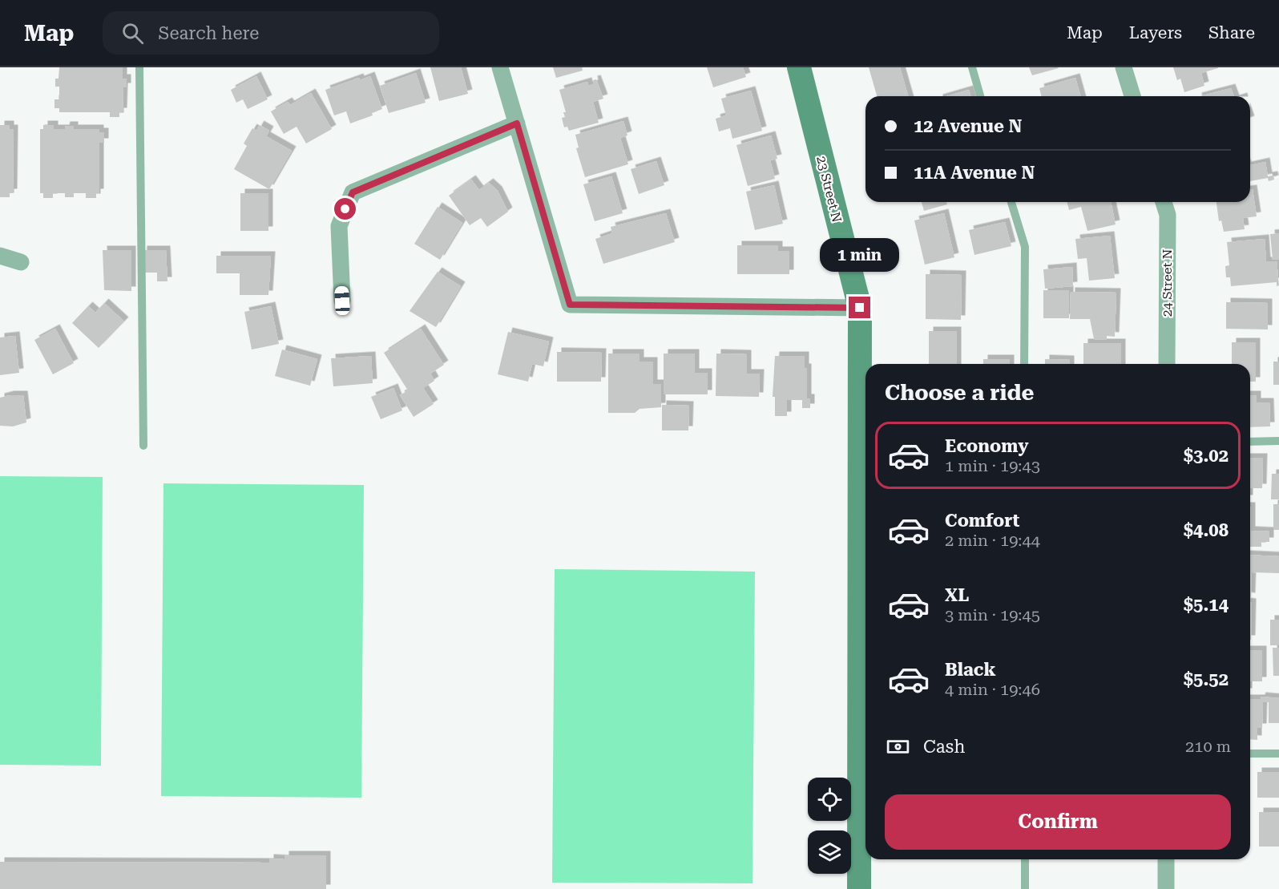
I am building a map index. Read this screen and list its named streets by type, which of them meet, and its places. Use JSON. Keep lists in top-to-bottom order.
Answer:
{
  "streets": {
    "street": ["23 Street N", "24 Street N"]
  },
  "page": {
    "header": "Map",
    "search": "Search here",
    "nav": ["Map", "Layers", "Share"],
    "banner": ["12 Avenue N", "11A Avenue N"],
    "bubble": "1 min",
    "heading": "Choose a ride",
    "list": [
      {
        "name": "Economy",
        "note": "1 min · 19:43",
        "value": "$3.02"
      },
      {
        "name": "Comfort",
        "note": "2 min · 19:44",
        "value": "$4.08"
      },
      {
        "name": "XL",
        "note": "3 min · 19:45",
        "value": "$5.14"
      },
      {
        "name": "Black",
        "note": "4 min · 19:46",
        "value": "$5.52"
      }
    ],
    "pay": ["Cash", "210 m"],
    "buttons": "Confirm"
  }
}
